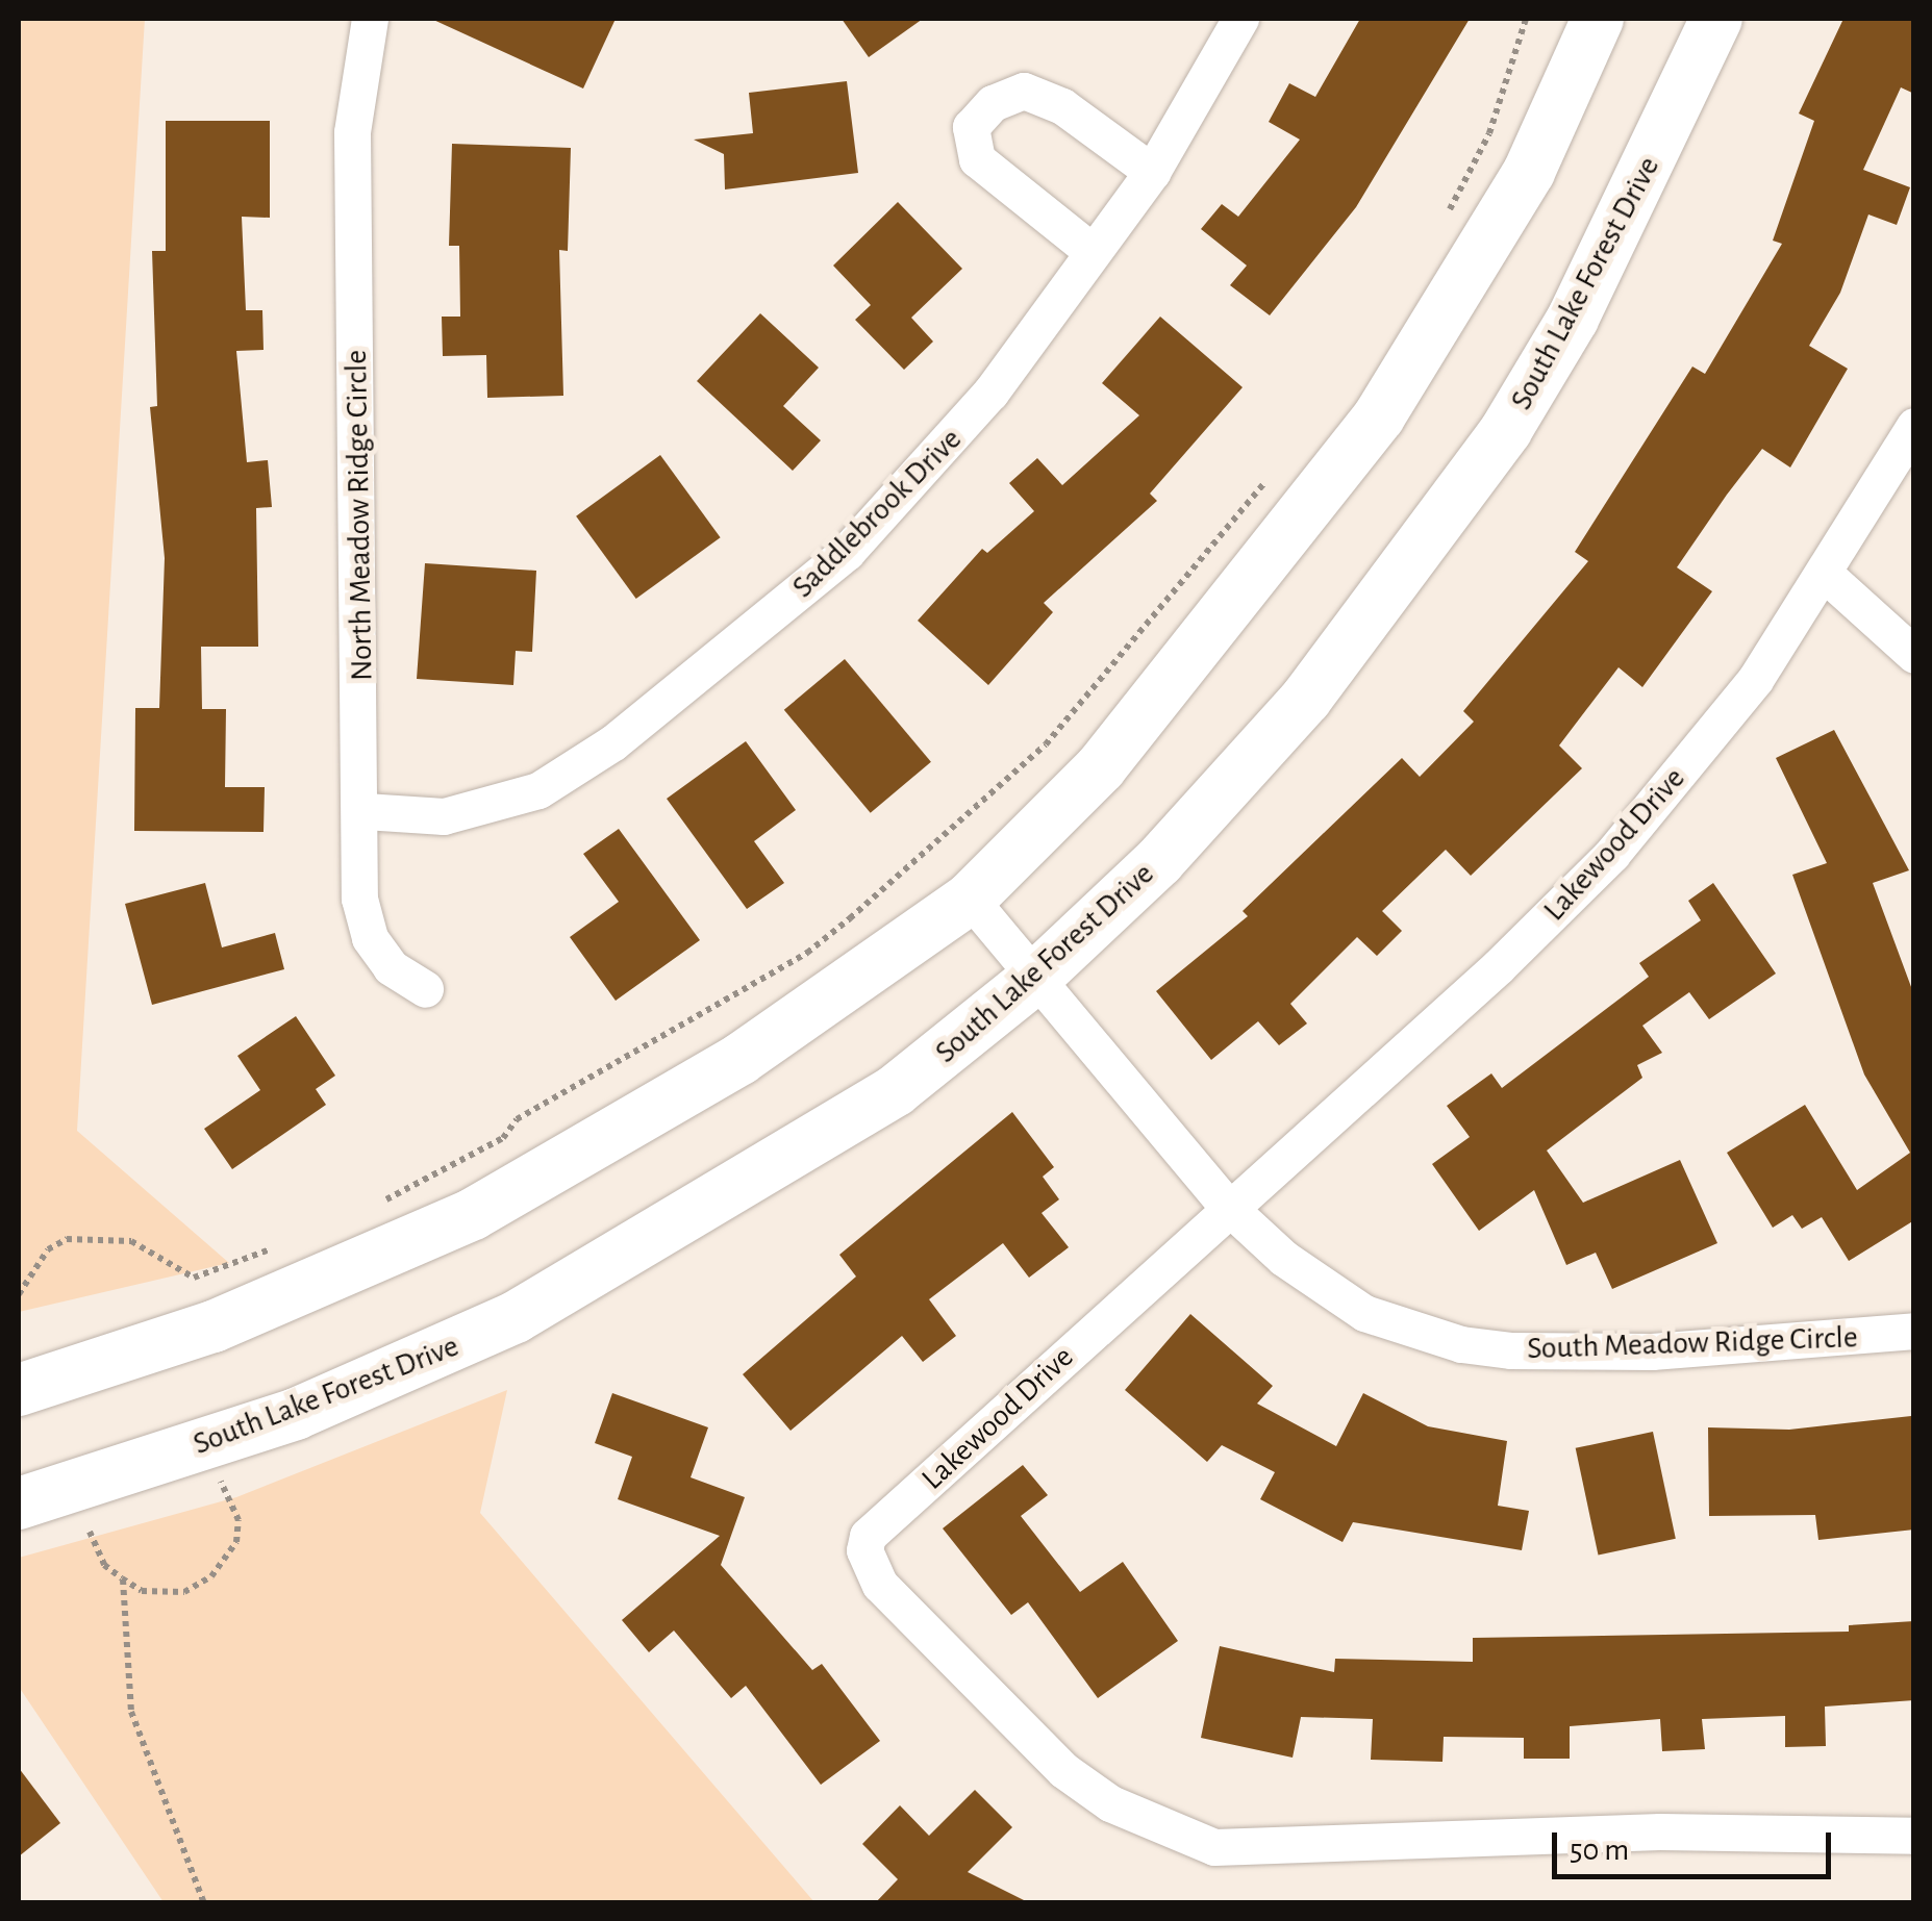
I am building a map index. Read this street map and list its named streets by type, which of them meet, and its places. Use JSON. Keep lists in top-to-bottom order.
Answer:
{
  "streets": {
    "main road": ["South Lake Forest Drive"],
    "street": [
      "Saddlebrook Drive",
      "North Meadow Ridge Circle",
      "Lakewood Drive",
      "South Meadow Ridge Circle"
    ]
  },
  "crossings": [
    ["South Lake Forest Drive", "South Meadow Ridge Circle"],
    ["Saddlebrook Drive", "North Meadow Ridge Circle"],
    ["Lakewood Drive", "South Meadow Ridge Circle"]
  ],
  "scale_bar": "50 m"
}
